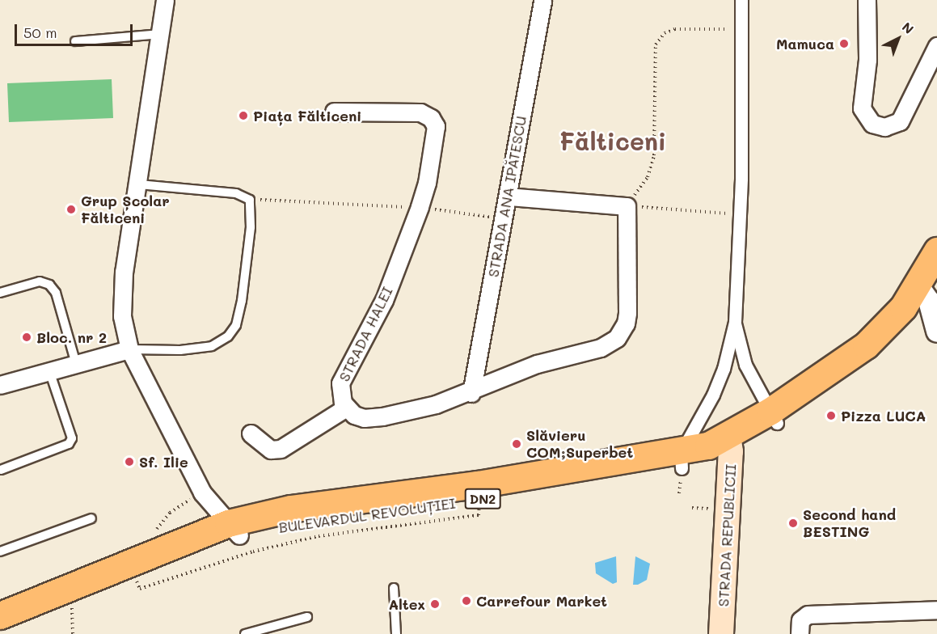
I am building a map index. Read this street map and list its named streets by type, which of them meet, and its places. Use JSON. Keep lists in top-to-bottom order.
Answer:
{
  "streets": {
    "main road": ["DN2", "BULEVARDUL REVOLUȚIEI", "STRADA REPUBLICII"],
    "street": ["STRADA ANA IPĂTESCU", "STRADA HALEI"]
  },
  "crossings": [
    ["DN2", "BULEVARDUL REVOLUȚIEI"],
    ["BULEVARDUL REVOLUȚIEI", "STRADA REPUBLICII"]
  ],
  "districts": ["Fălticeni"],
  "places": [
    "Mamuca",
    "Piața Fălticeni",
    "Grup Școlar Fălticeni",
    "Bloc. nr 2",
    "Pizza LUCA",
    "Slăvieru COM;Superbet",
    "Sf. Ilie",
    "Second hand BESTING",
    "Carrefour Market",
    "Altex"
  ],
  "scale_bar": "50 m",
  "north": "top right"
}
